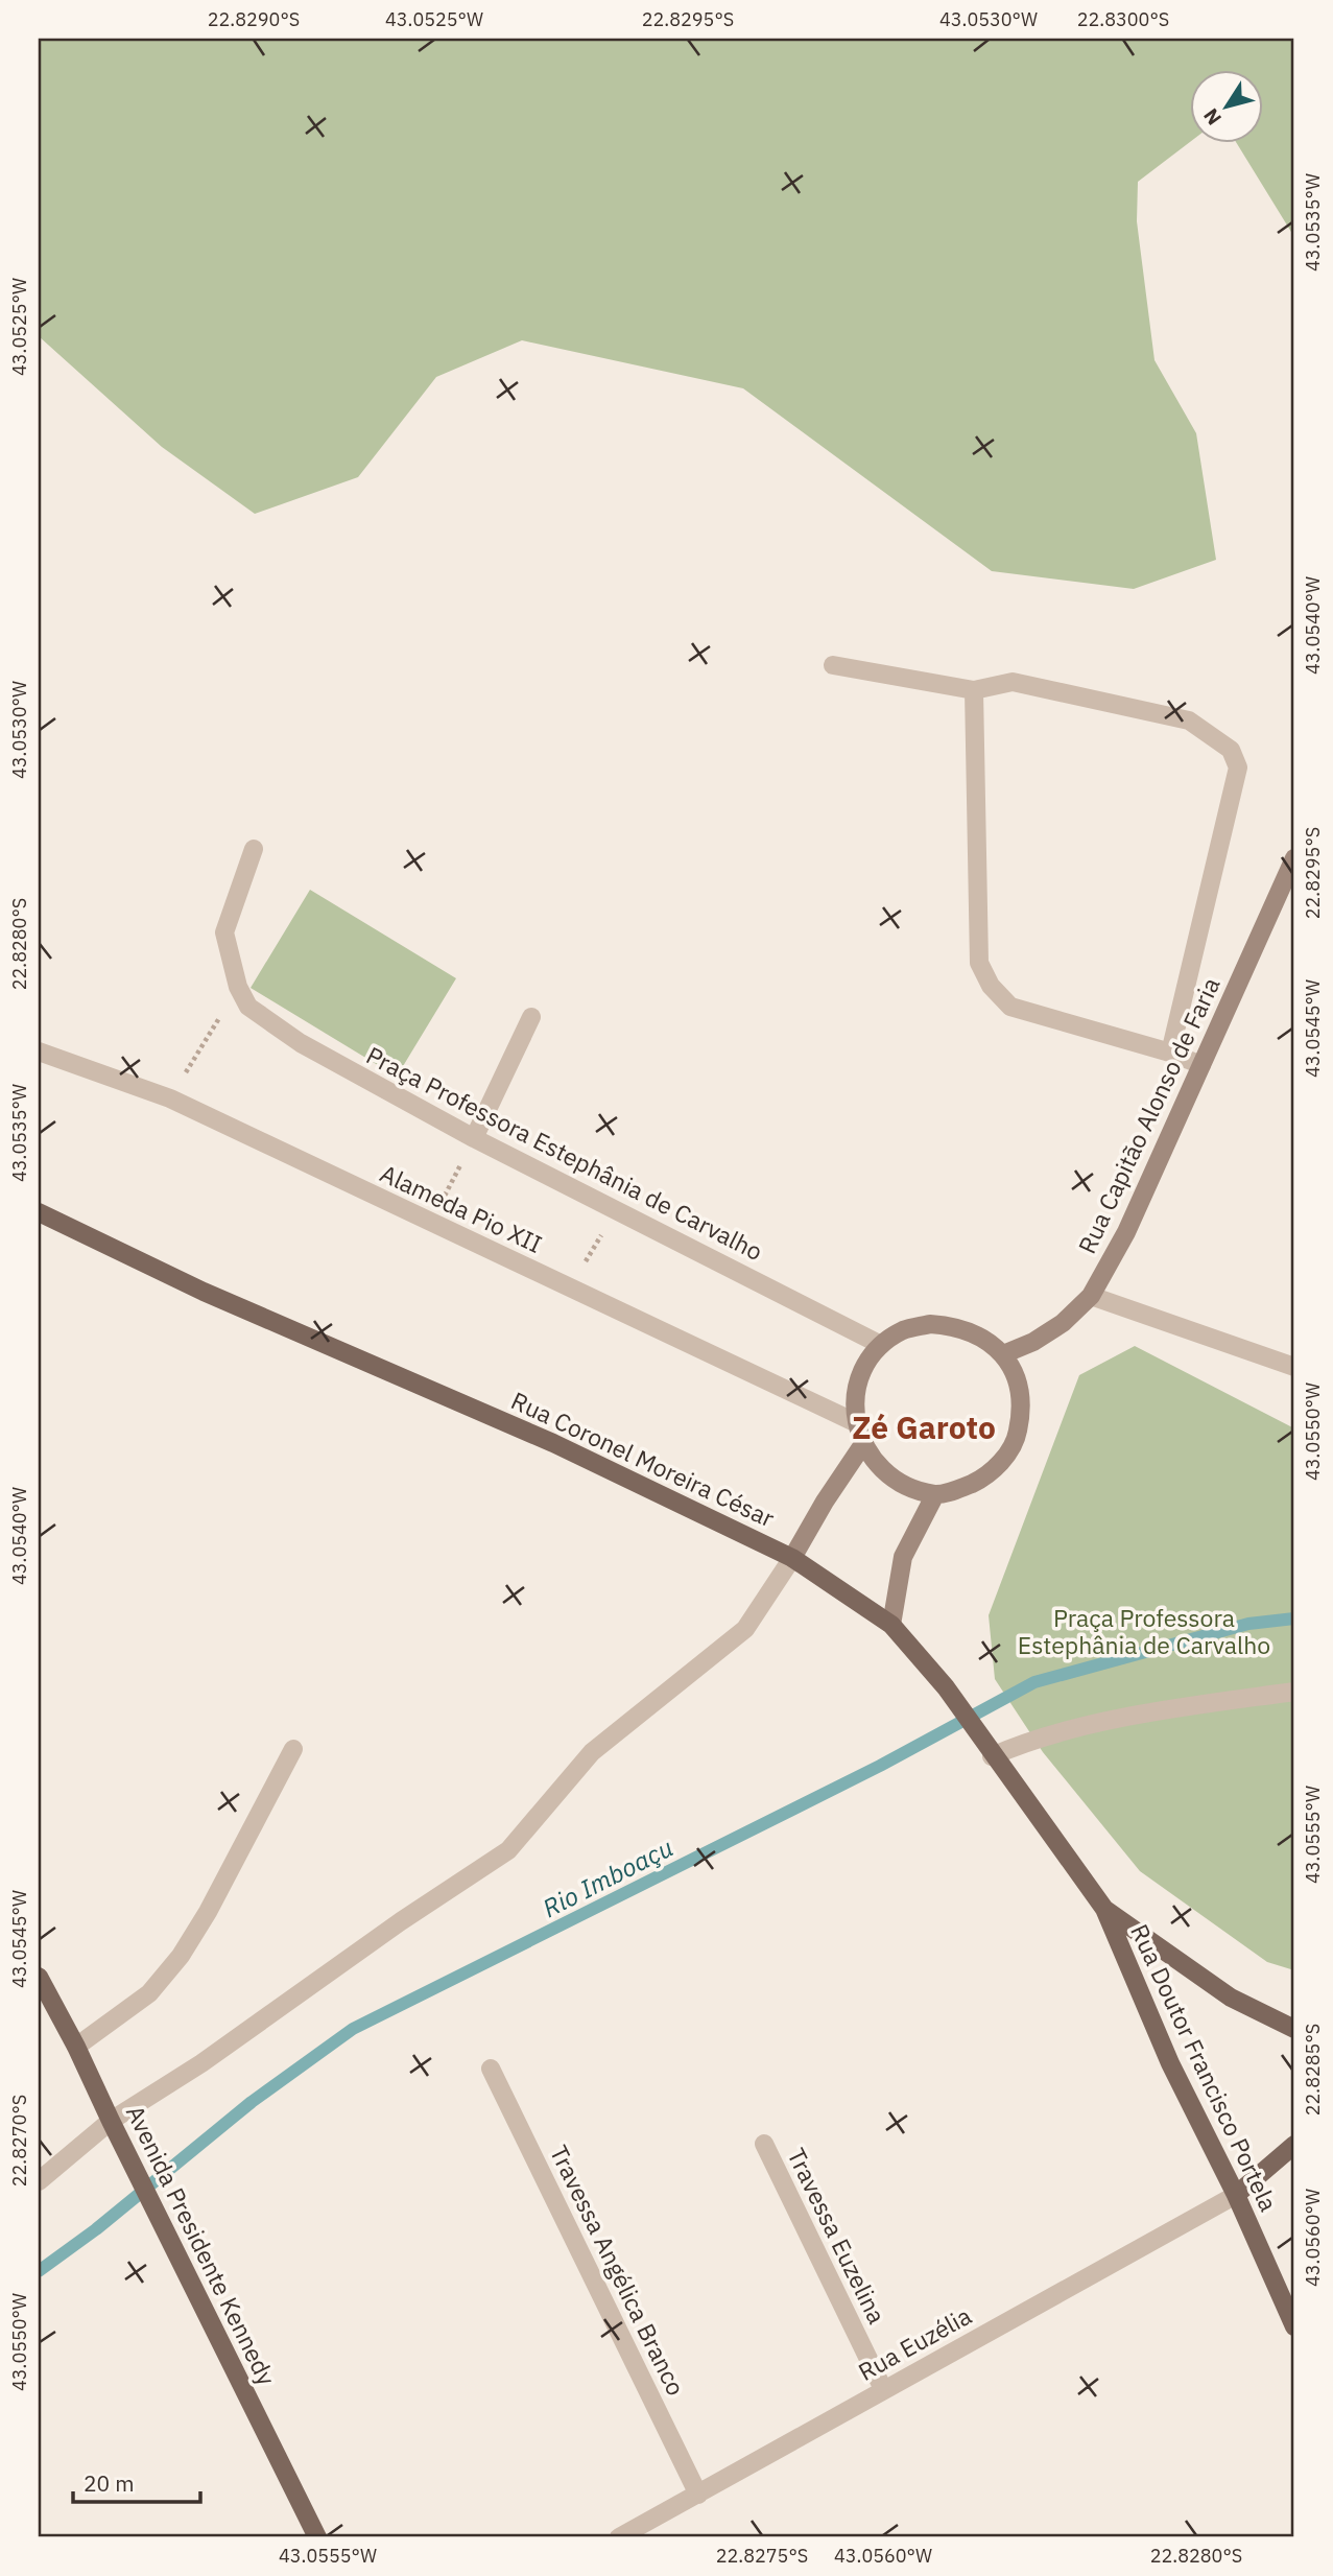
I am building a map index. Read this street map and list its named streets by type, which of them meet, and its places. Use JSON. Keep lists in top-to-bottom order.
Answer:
{
  "streets": {
    "main road": ["Rua Coronel Moreira César", "Rua Doutor Francisco Portela", "Avenida Presidente Kennedy"],
    "street": [
      "Rua Capitão Alonso de Faria",
      "Praça Professora Estephânia de Carvalho",
      "Alameda Pio XII",
      "Travessa Euzelina",
      "Travessa Angélica Branco",
      "Rua Euzélia"
    ]
  },
  "crossings": [
    ["Rua Capitão Alonso de Faria", "Praça Professora Estephânia de Carvalho"],
    ["Rua Capitão Alonso de Faria", "Alameda Pio XII"],
    ["Praça Professora Estephânia de Carvalho", "Alameda Pio XII"],
    ["Rua Coronel Moreira César", "Rua Doutor Francisco Portela"],
    ["Rua Doutor Francisco Portela", "Rua Euzélia"],
    ["Travessa Euzelina", "Rua Euzélia"],
    ["Travessa Angélica Branco", "Rua Euzélia"]
  ],
  "districts": ["Zé Garoto"],
  "water": ["Rio Imboaçu"],
  "parks": ["Praça Professora Estephânia de Carvalho"],
  "scale_bar": "20 m",
  "north": "bottom left",
  "coordinates": [
    "22.8290°S",
    "43.0525°W",
    "22.8295°S",
    "43.0530°W",
    "22.8300°S",
    "43.0535°W",
    "43.0540°W",
    "22.8280°S",
    "43.0545°W",
    "43.0550°W",
    "43.0555°W",
    "22.8285°S",
    "22.8270°S",
    "43.0560°W",
    "22.8275°S"
  ]
}
